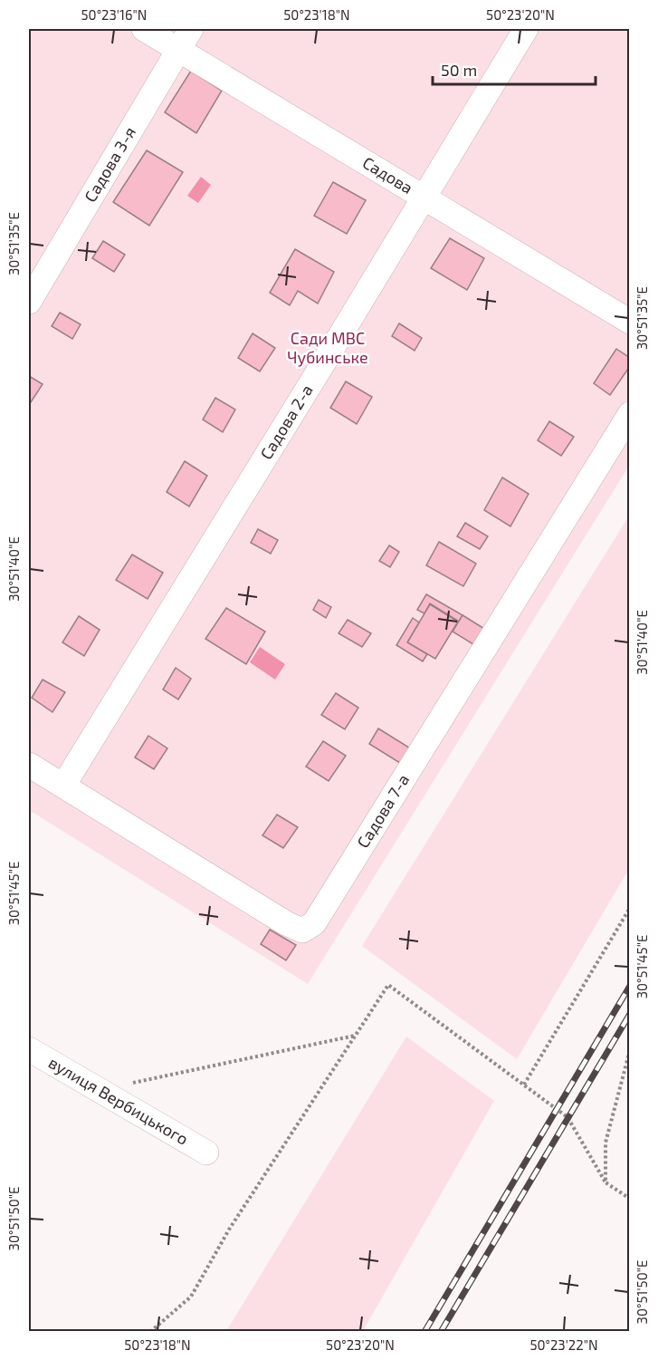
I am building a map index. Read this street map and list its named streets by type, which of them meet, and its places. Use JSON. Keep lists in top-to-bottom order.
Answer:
{
  "streets": {
    "street": [
      "Садова 3-я",
      "Садова",
      "Садова 2-а",
      "Садова 7-а",
      "вулиця Вербицького"
    ]
  },
  "crossings": [
    ["Садова 3-я", "Садова"],
    ["Садова", "Садова 2-а"],
    ["Садова 2-а", "Садова 7-а"]
  ],
  "parks": ["Сади МВС Чубинське"],
  "scale_bar": "50 m",
  "coordinates": [
    "50°23'16\"N",
    "50°23'18\"N",
    "50°23'20\"N",
    "30°51'35\"E",
    "30°51'40\"E",
    "30°51'45\"E",
    "30°51'50\"E",
    "50°23'22\"N"
  ]
}
